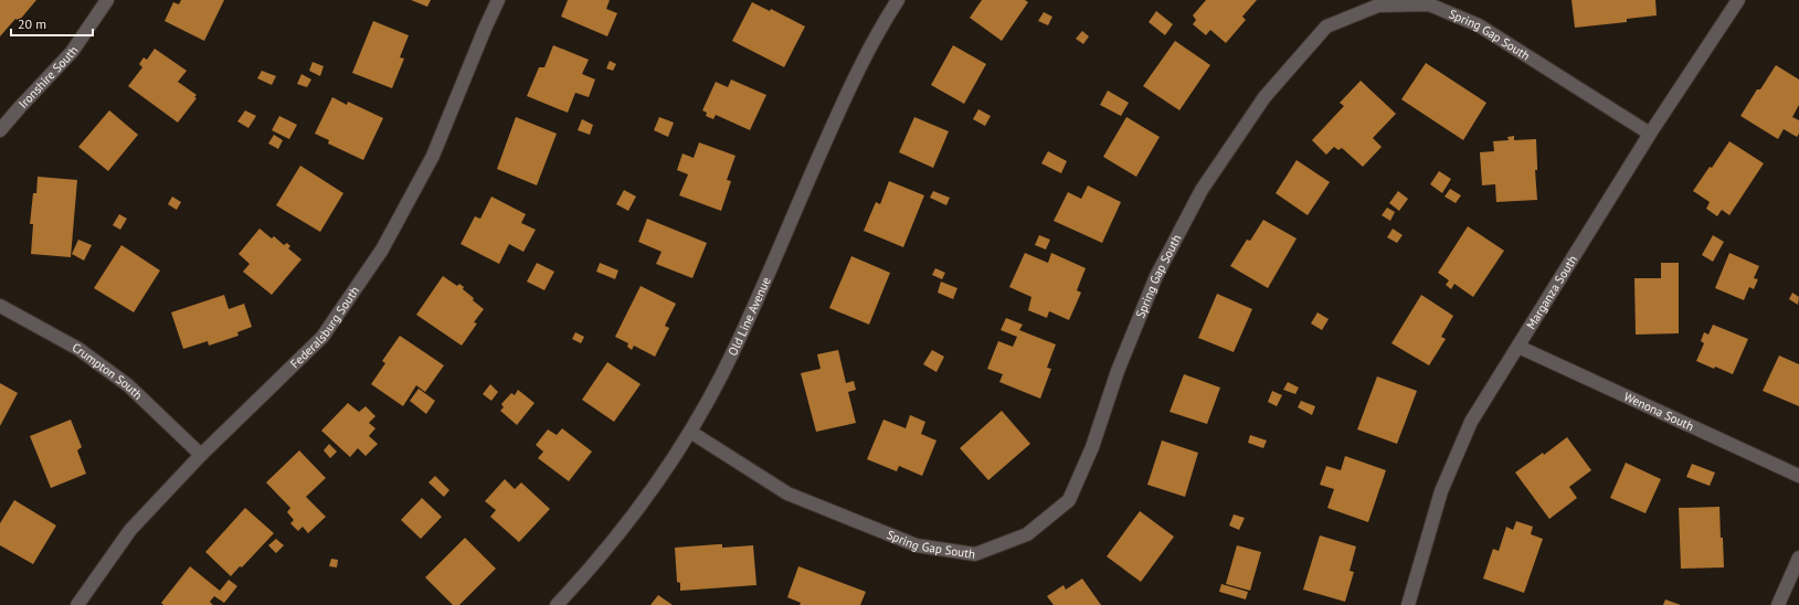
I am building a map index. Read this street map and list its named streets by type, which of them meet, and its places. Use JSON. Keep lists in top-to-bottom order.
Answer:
{
  "streets": {
    "street": [
      "Spring Gap South",
      "Ironshire South",
      "Marganza South",
      "Old Line Avenue",
      "Federalsburg South",
      "Crumpton South",
      "Wenona South"
    ]
  },
  "crossings": [
    ["Spring Gap South", "Marganza South"],
    ["Spring Gap South", "Old Line Avenue"],
    ["Marganza South", "Wenona South"],
    ["Federalsburg South", "Crumpton South"]
  ],
  "scale_bar": "20 m"
}
